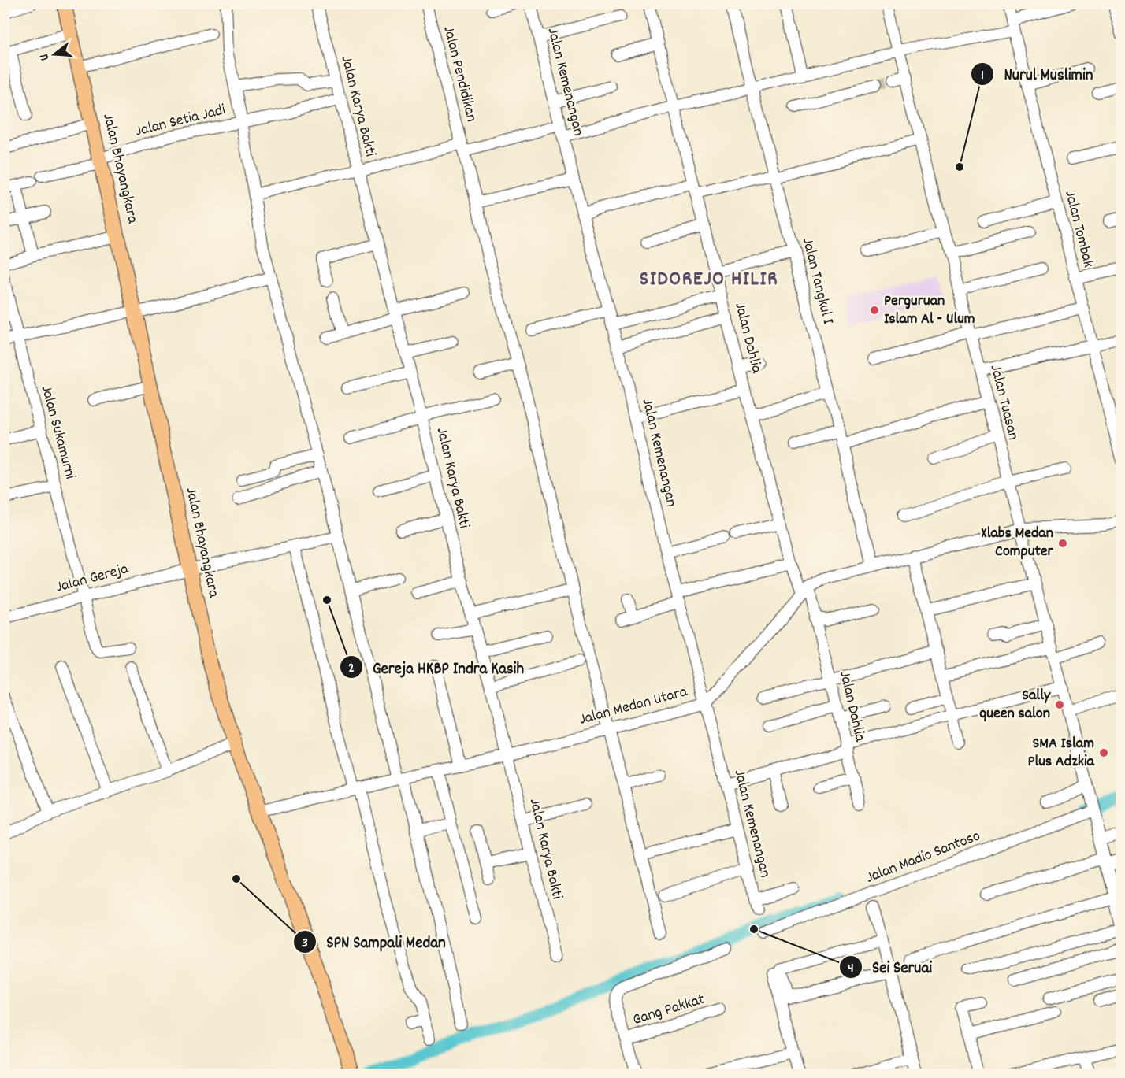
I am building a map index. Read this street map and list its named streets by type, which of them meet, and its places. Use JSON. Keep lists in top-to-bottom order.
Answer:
{
  "streets": {
    "main road": ["Jalan Bhayangkara"],
    "street": [
      "Jalan Pendidikan",
      "Jalan Kemenangan",
      "Jalan Karya Bakti",
      "Jalan Setia Jadi",
      "Jalan Tombak",
      "Jalan Tangkul I",
      "Jalan Dahlia",
      "Jalan Tuasan",
      "Jalan Sukamurni",
      "Jalan Gereja",
      "Jalan Medan Utara",
      "Jalan Madio Santoso",
      "Gang Pakkat"
    ]
  },
  "crossings": [
    ["Jalan Kemenangan", "Jalan Medan Utara"],
    ["Jalan Karya Bakti", "Jalan Setia Jadi"],
    ["Jalan Karya Bakti", "Jalan Medan Utara"],
    ["Jalan Setia Jadi", "Jalan Bhayangkara"],
    ["Jalan Bhayangkara", "Jalan Gereja"],
    ["Jalan Bhayangkara", "Jalan Medan Utara"],
    ["Jalan Tangkul I", "Jalan Medan Utara"],
    ["Jalan Dahlia", "Jalan Medan Utara"],
    ["Jalan Tuasan", "Jalan Medan Utara"],
    ["Jalan Tuasan", "Jalan Madio Santoso"],
    ["Jalan Sukamurni", "Jalan Gereja"]
  ],
  "districts": ["SIDOREJO HILIR"],
  "places": [
    "Nurul Muslimin",
    "Perguruan Islam Al - Ulum",
    "Xlabs Medan Computer",
    "Gereja HKBP Indra Kasih",
    "Sally queen salon",
    "SMA Islam Plus Adzkia",
    "SPN Sampali Medan",
    "Sei Seruai"
  ],
  "north": "left"
}
